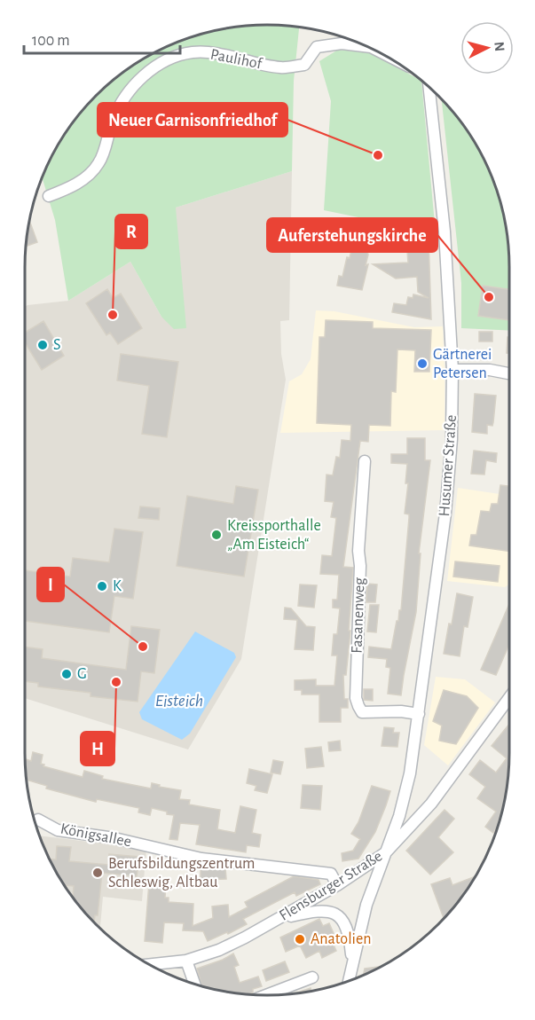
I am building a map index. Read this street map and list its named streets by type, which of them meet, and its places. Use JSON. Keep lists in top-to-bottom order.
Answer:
{
  "streets": {
    "street": [
      "Paulihof",
      "Husumer Straße",
      "Fasanenweg",
      "Königsallee",
      "Flensburger Straße"
    ]
  },
  "crossings": [
    ["Husumer Straße", "Fasanenweg"],
    ["Husumer Straße", "Flensburger Straße"],
    ["Königsallee", "Flensburger Straße"]
  ],
  "water": ["Eisteich"],
  "places": [
    "Neuer Garnisonfriedhof",
    "Auferstehungskirche",
    "R",
    "S",
    "Gärtnerei Petersen",
    "Kreissporthalle „Am Eisteich“",
    "K",
    "I",
    "G",
    "H",
    "Berufsbildungszentrum Schleswig, Altbau",
    "Anatolien"
  ],
  "scale_bar": "100 m",
  "north": "right"
}
